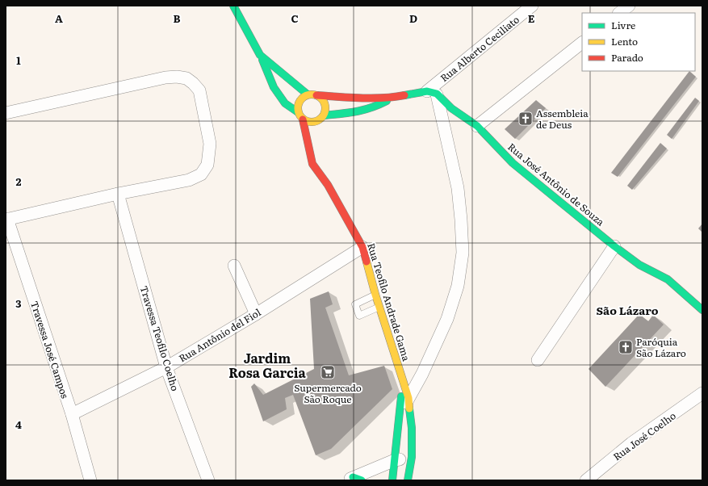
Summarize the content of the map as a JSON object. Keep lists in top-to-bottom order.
{
  "streets": {
    "street": [
      "Rua Alberto Ceciliato",
      "Rua José Antônio de Souza",
      "Rua Teofilo Andrade Gama",
      "Rua Antônio del Fiol",
      "Travessa Teofilo Coelho",
      "Travessa José Campos",
      "Rua José Coelho"
    ]
  },
  "crossings": [
    ["Rua Alberto Ceciliato", "Rua José Antônio de Souza"],
    ["Rua Teofilo Andrade Gama", "Rua Antônio del Fiol"],
    ["Rua Antônio del Fiol", "Travessa Teofilo Coelho"],
    ["Rua Antônio del Fiol", "Travessa José Campos"]
  ],
  "districts": ["São Lázaro", "Jardim Rosa Garcia"],
  "places": {
    "church": ["Assembleia de Deus", "Paróquia São Lázaro"],
    "supermarket": ["Supermercado São Roque"]
  },
  "legend": ["Livre", "Lento", "Parado"],
  "grid": {
    "columns": [
      "A",
      "B",
      "C",
      "D",
      "E"
    ],
    "rows": [
      "1",
      "2",
      "3",
      "4"
    ]
  }
}
